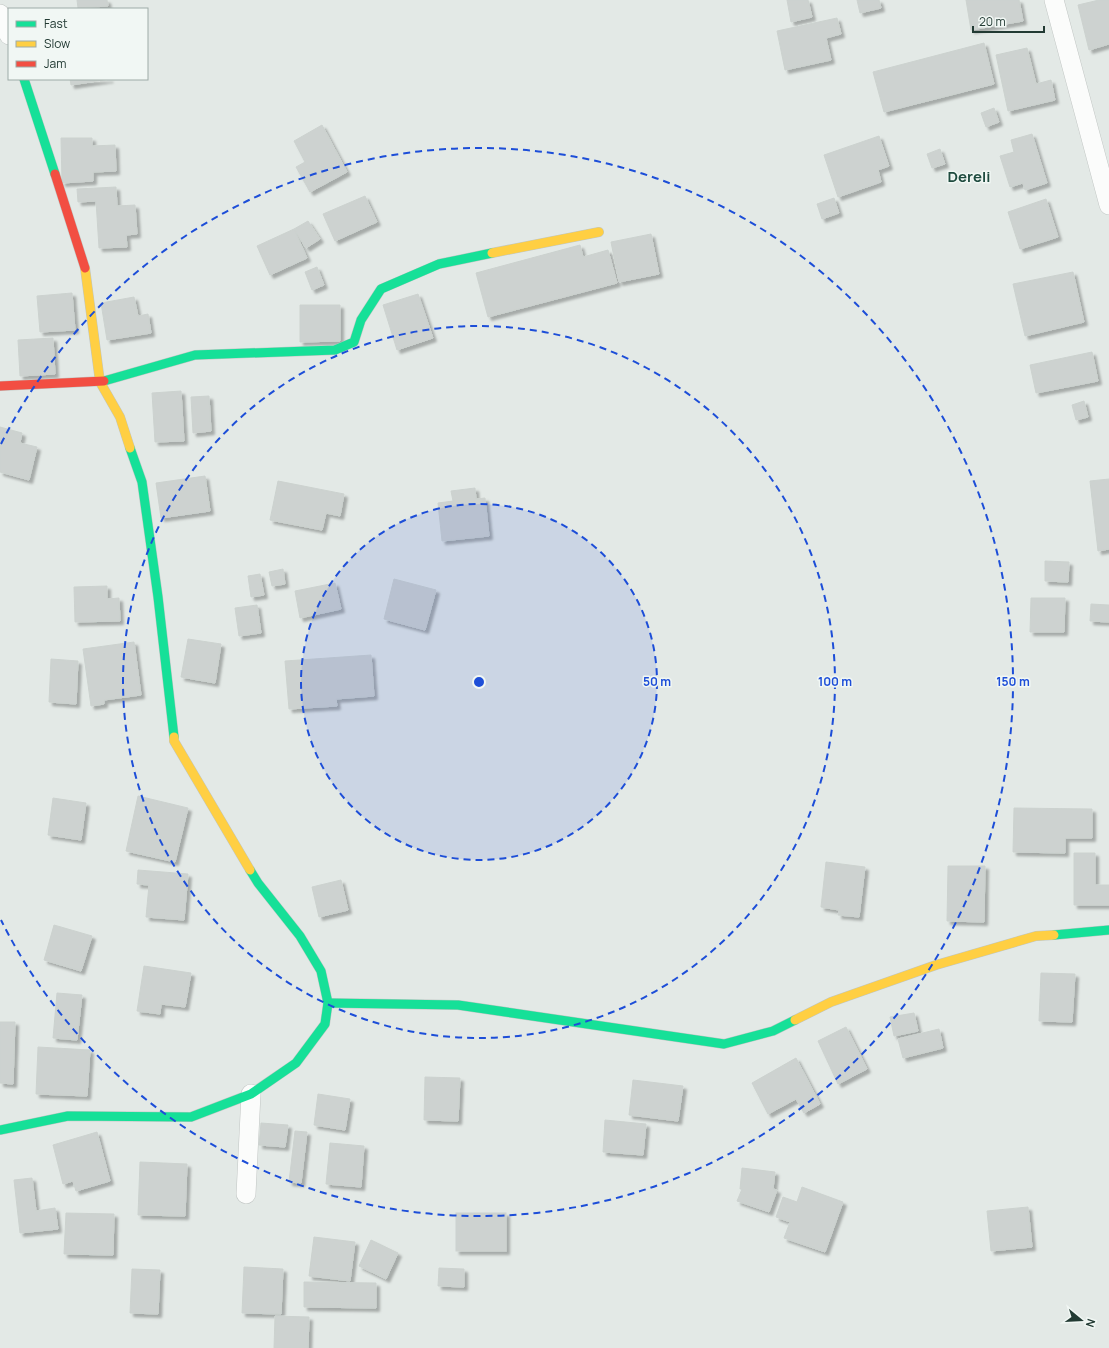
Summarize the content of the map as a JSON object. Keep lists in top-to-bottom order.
{
  "districts": ["Dereli"],
  "legend": ["Fast", "Slow", "Jam"],
  "scale_bar": "20 m",
  "north": "right",
  "rings": ["50 m", "100 m", "150 m"]
}
